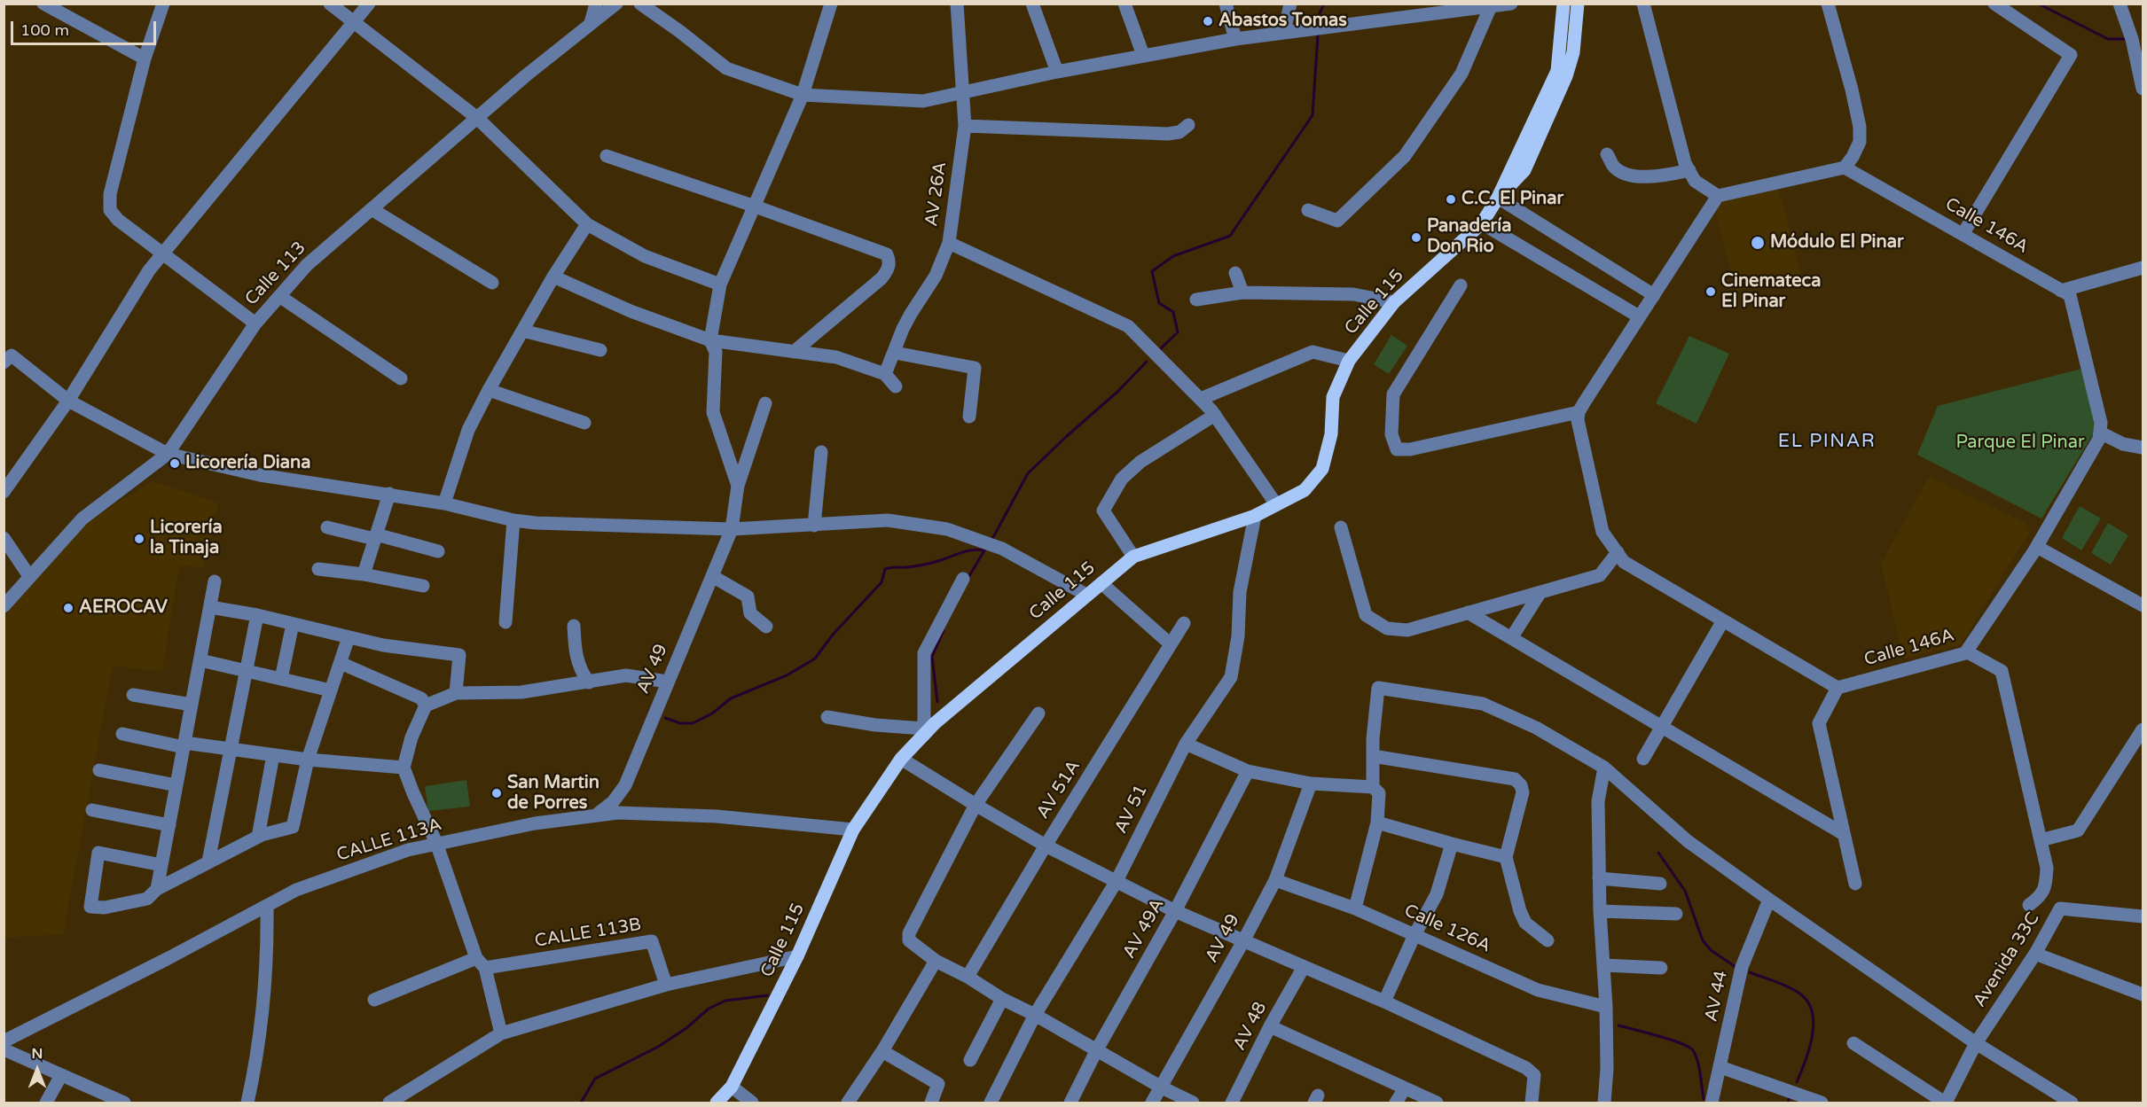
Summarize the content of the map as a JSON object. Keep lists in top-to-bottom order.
{
  "streets": {
    "main road": ["Calle 115"],
    "street": [
      "AV 26A",
      "Calle 146A",
      "Calle 113",
      "AV 49",
      "AV 51A",
      "AV 51",
      "CALLE 113A",
      "AV 49A",
      "Calle 126A",
      "CALLE 113B",
      "Avenida 33C",
      "AV 44",
      "AV 48"
    ]
  },
  "crossings": [
    ["Calle 115", "AV 51"],
    ["Calle 115", "CALLE 113A"],
    ["AV 49", "CALLE 113A"],
    ["AV 49", "Calle 126A"]
  ],
  "districts": ["EL PINAR"],
  "parks": ["Parque El Pinar"],
  "places": [
    "Abastos Tomas",
    "C.C. El Pinar",
    "Panadería Don Rio",
    "Módulo El Pinar",
    "Cinemateca El Pinar",
    "Licorería Diana",
    "Licorería la Tinaja",
    "AEROCAV",
    "San Martin de Porres"
  ],
  "scale_bar": "100 m",
  "north": "top"
}
